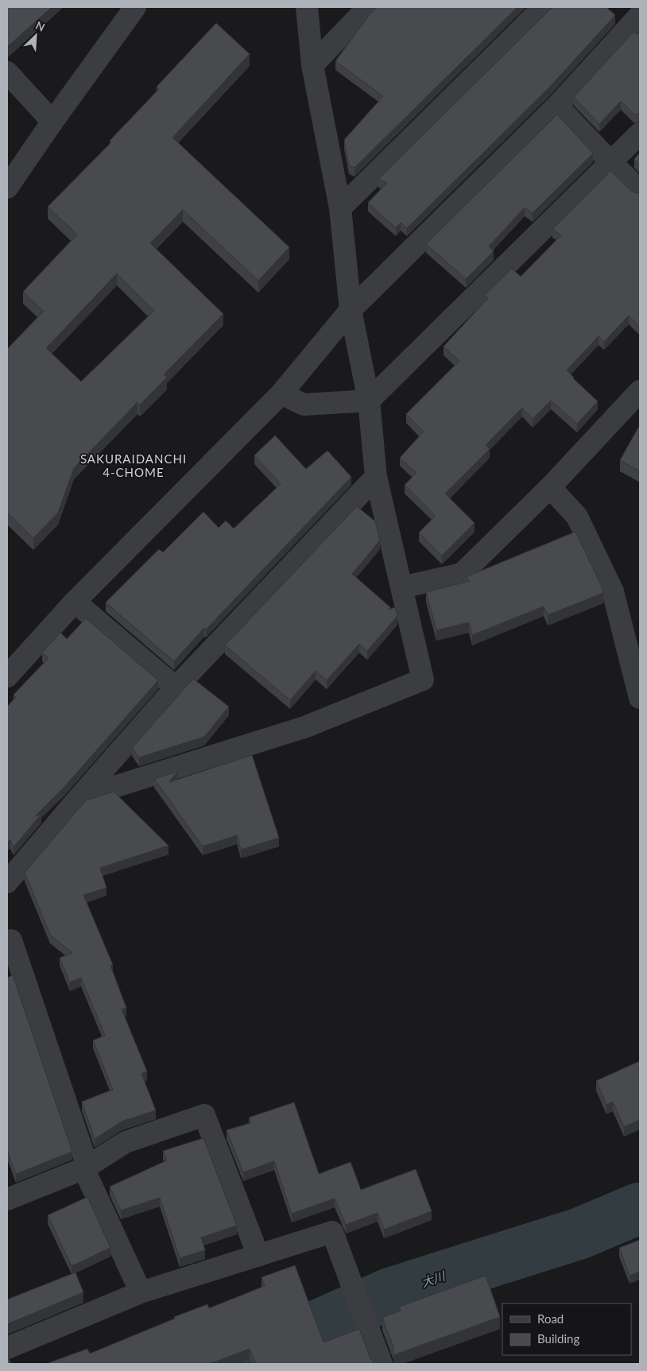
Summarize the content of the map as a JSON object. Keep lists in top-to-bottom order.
{
  "districts": ["SAKURAIDANCHI 4-CHOME"],
  "water": ["大川"],
  "legend": ["Road", "Building"],
  "north": "top right"
}
